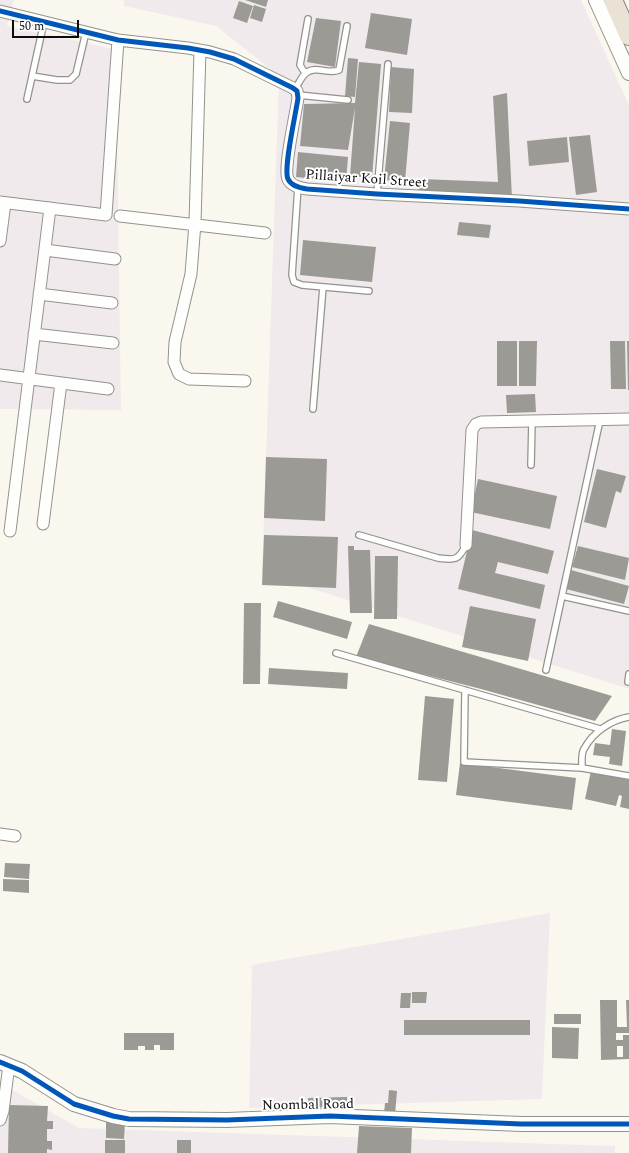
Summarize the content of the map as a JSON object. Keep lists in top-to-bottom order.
{
  "streets": {
    "street": ["Pillaiyar Koil Street", "Noombal Road"]
  },
  "scale_bar": "50 m"
}
